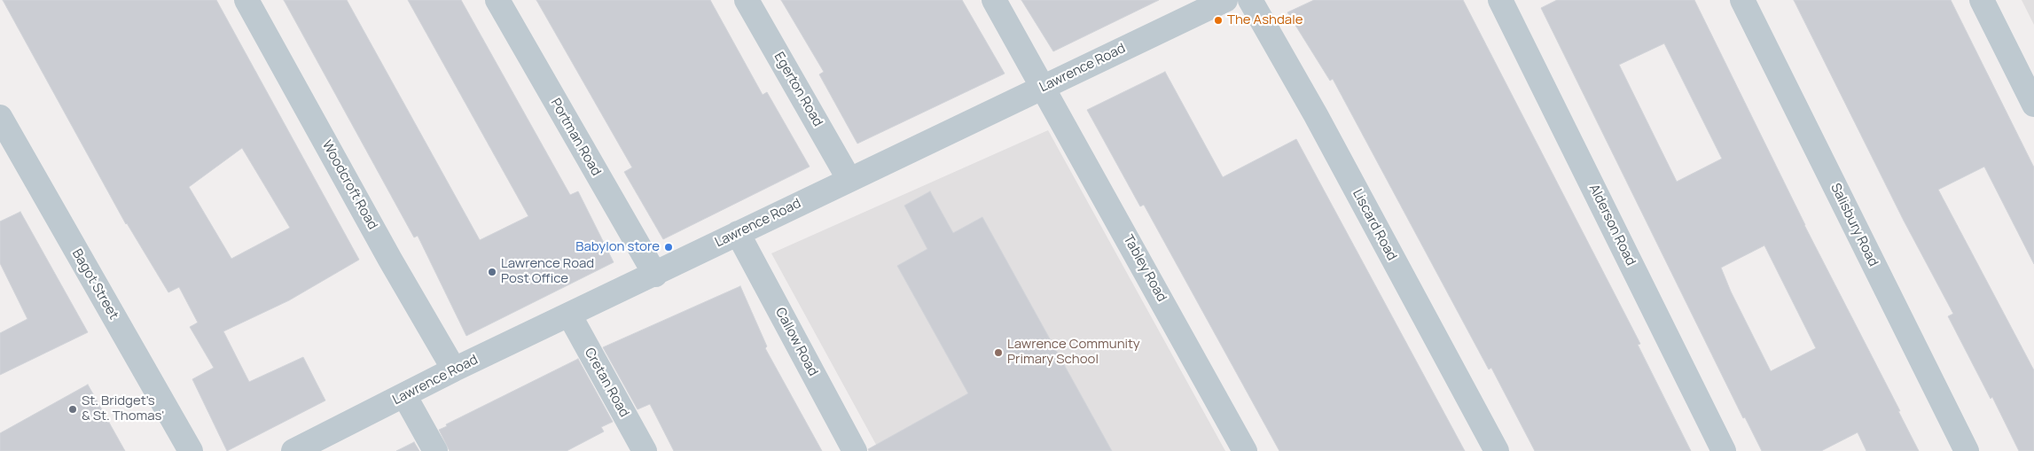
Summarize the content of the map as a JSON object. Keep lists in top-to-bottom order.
{
  "streets": {
    "street": [
      "Lawrence Road",
      "Egerton Road",
      "Portman Road",
      "Woodcroft Road",
      "Liscard Road",
      "Alderson Road",
      "Salisbury Road",
      "Tabley Road",
      "Bagot Street",
      "Callow Road",
      "Cretan Road"
    ]
  },
  "crossings": [
    ["Lawrence Road", "Egerton Road"],
    ["Lawrence Road", "Portman Road"],
    ["Lawrence Road", "Woodcroft Road"],
    ["Lawrence Road", "Tabley Road"],
    ["Lawrence Road", "Callow Road"],
    ["Lawrence Road", "Cretan Road"]
  ],
  "places": [
    "The Ashdale",
    "Babylon store",
    "Lawrence Road Post Office",
    "Lawrence Community Primary School",
    "St. Bridget's & St. Thomas'"
  ]
}
